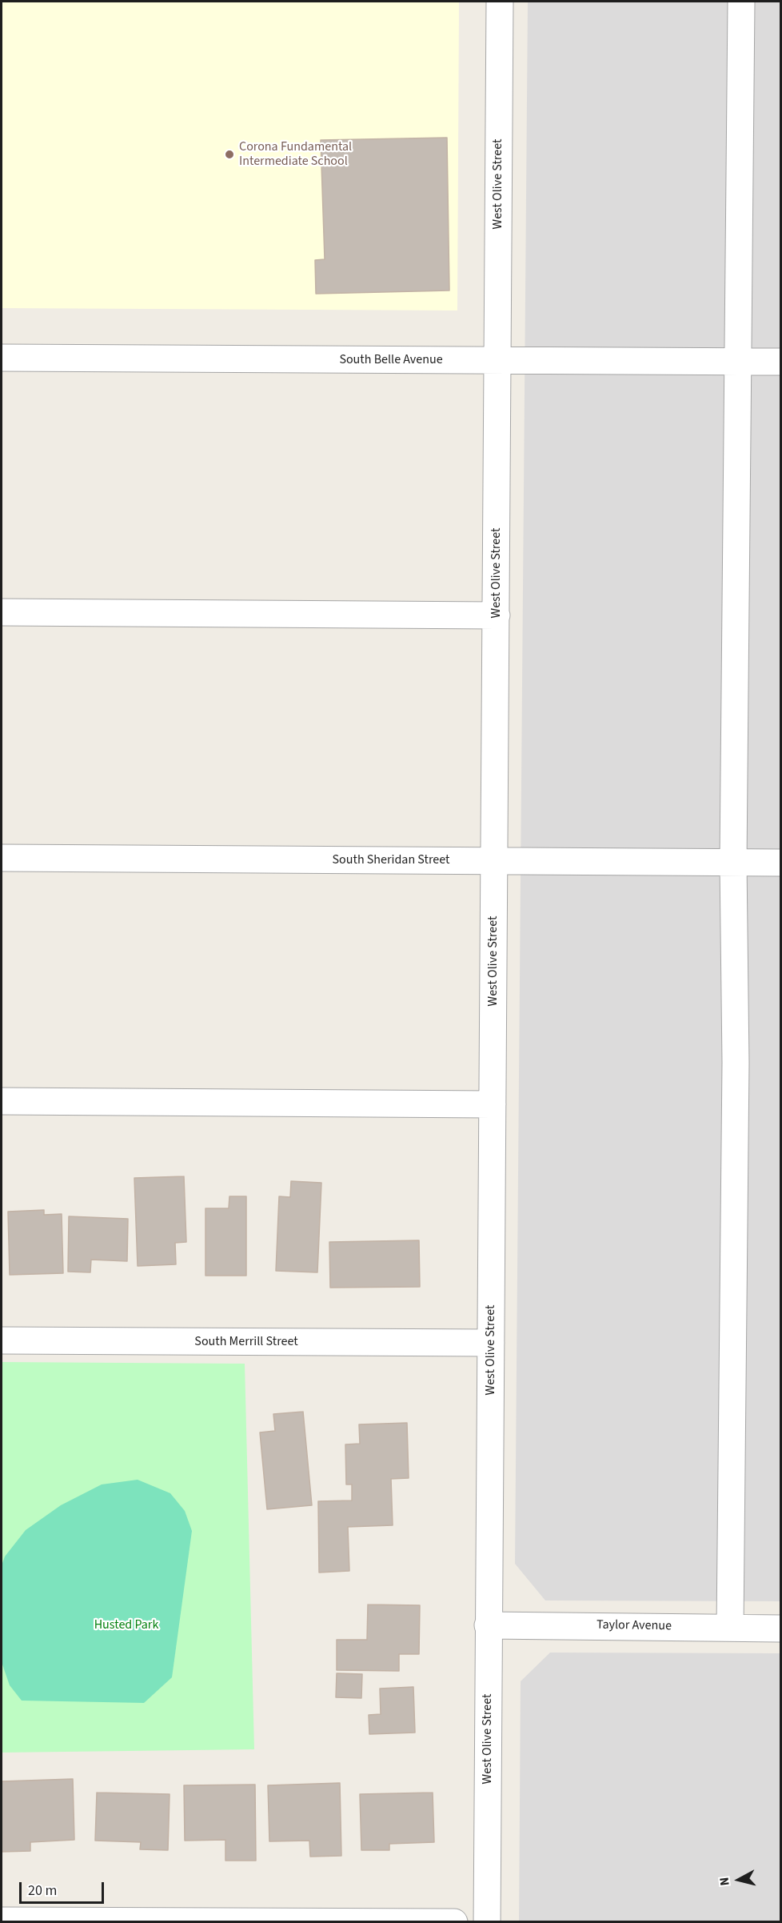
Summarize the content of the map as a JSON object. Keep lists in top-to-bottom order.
{
  "streets": {
    "street": [
      "West Olive Street",
      "South Belle Avenue",
      "South Sheridan Street",
      "South Merrill Street",
      "Taylor Avenue"
    ]
  },
  "crossings": [
    ["West Olive Street", "South Belle Avenue"],
    ["West Olive Street", "South Sheridan Street"],
    ["West Olive Street", "South Merrill Street"],
    ["West Olive Street", "Taylor Avenue"]
  ],
  "parks": ["Husted Park"],
  "places": ["Corona Fundamental Intermediate School"],
  "scale_bar": "20 m",
  "north": "left"
}
